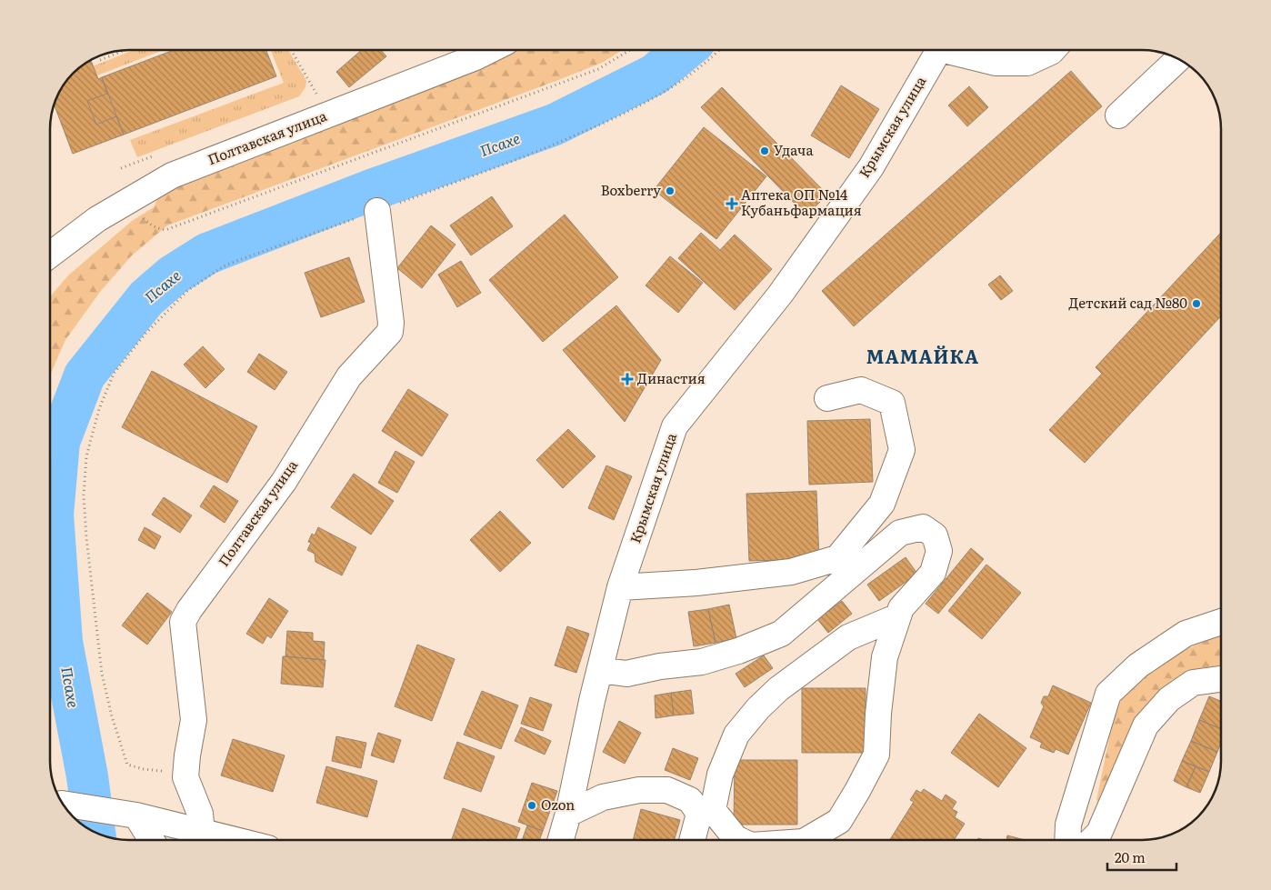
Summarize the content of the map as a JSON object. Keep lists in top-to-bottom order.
{
  "streets": {
    "main road": ["Крымская улица", "Полтавская улица"]
  },
  "districts": ["МАМАЙКА"],
  "water": ["Псахе"],
  "places": {
    "other": [
      "Удача",
      "Boxberry",
      "Детский сад №80",
      "Ozon"
    ],
    "health": ["Аптека ОП №14 Кубаньфармация", "Династия"]
  },
  "scale_bar": "20 m"
}
